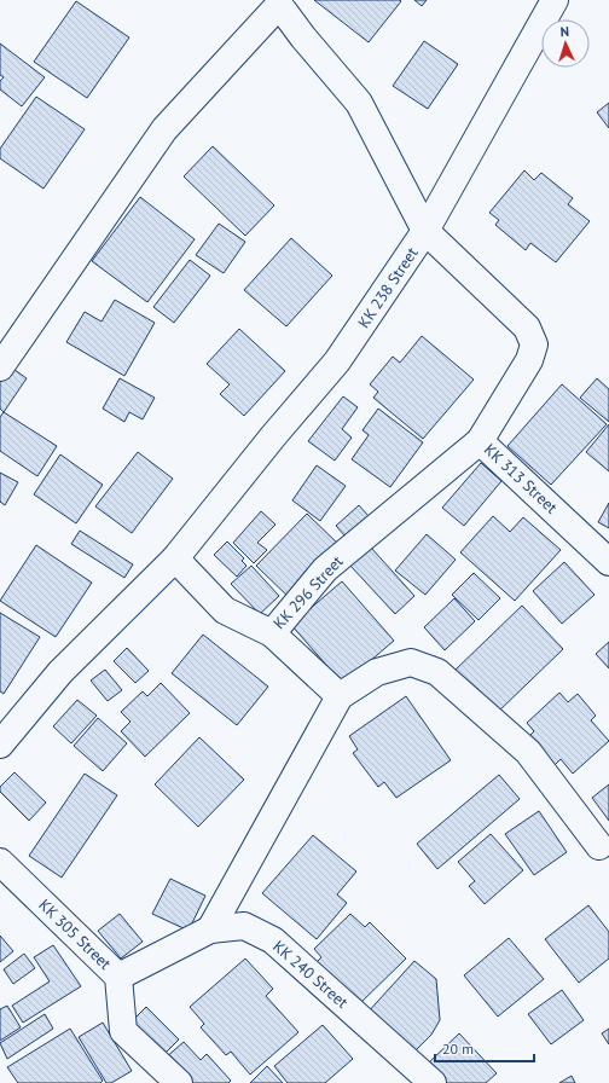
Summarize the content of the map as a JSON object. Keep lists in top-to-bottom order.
{
  "streets": {
    "street": [
      "KK 238 Street",
      "KK 313 Street",
      "KK 296 Street",
      "KK 305 Street",
      "KK 240 Street"
    ]
  },
  "crossings": [
    ["KK 238 Street", "KK 313 Street"],
    ["KK 238 Street", "KK 296 Street"],
    ["KK 313 Street", "KK 296 Street"],
    ["KK 305 Street", "KK 240 Street"]
  ],
  "scale_bar": "20 m",
  "north": "top"
}
